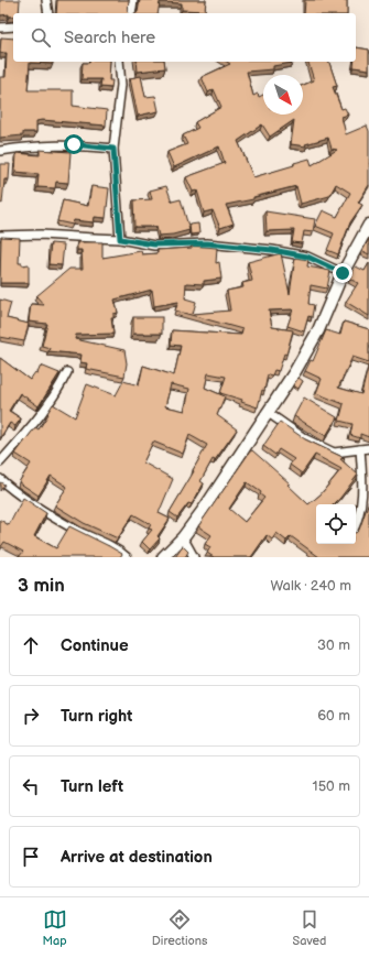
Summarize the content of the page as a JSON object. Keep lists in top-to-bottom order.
{
  "north": "bottom right",
  "page": {
    "search": "Search here",
    "heading": ["3 min", "Walk · 240 m"],
    "list": [
      ["Continue", "30 m"],
      ["Turn right", "60 m"],
      ["Turn left", "150 m"],
      "Arrive at destination"
    ],
    "nav": ["Map", "Directions", "Saved"]
  }
}
